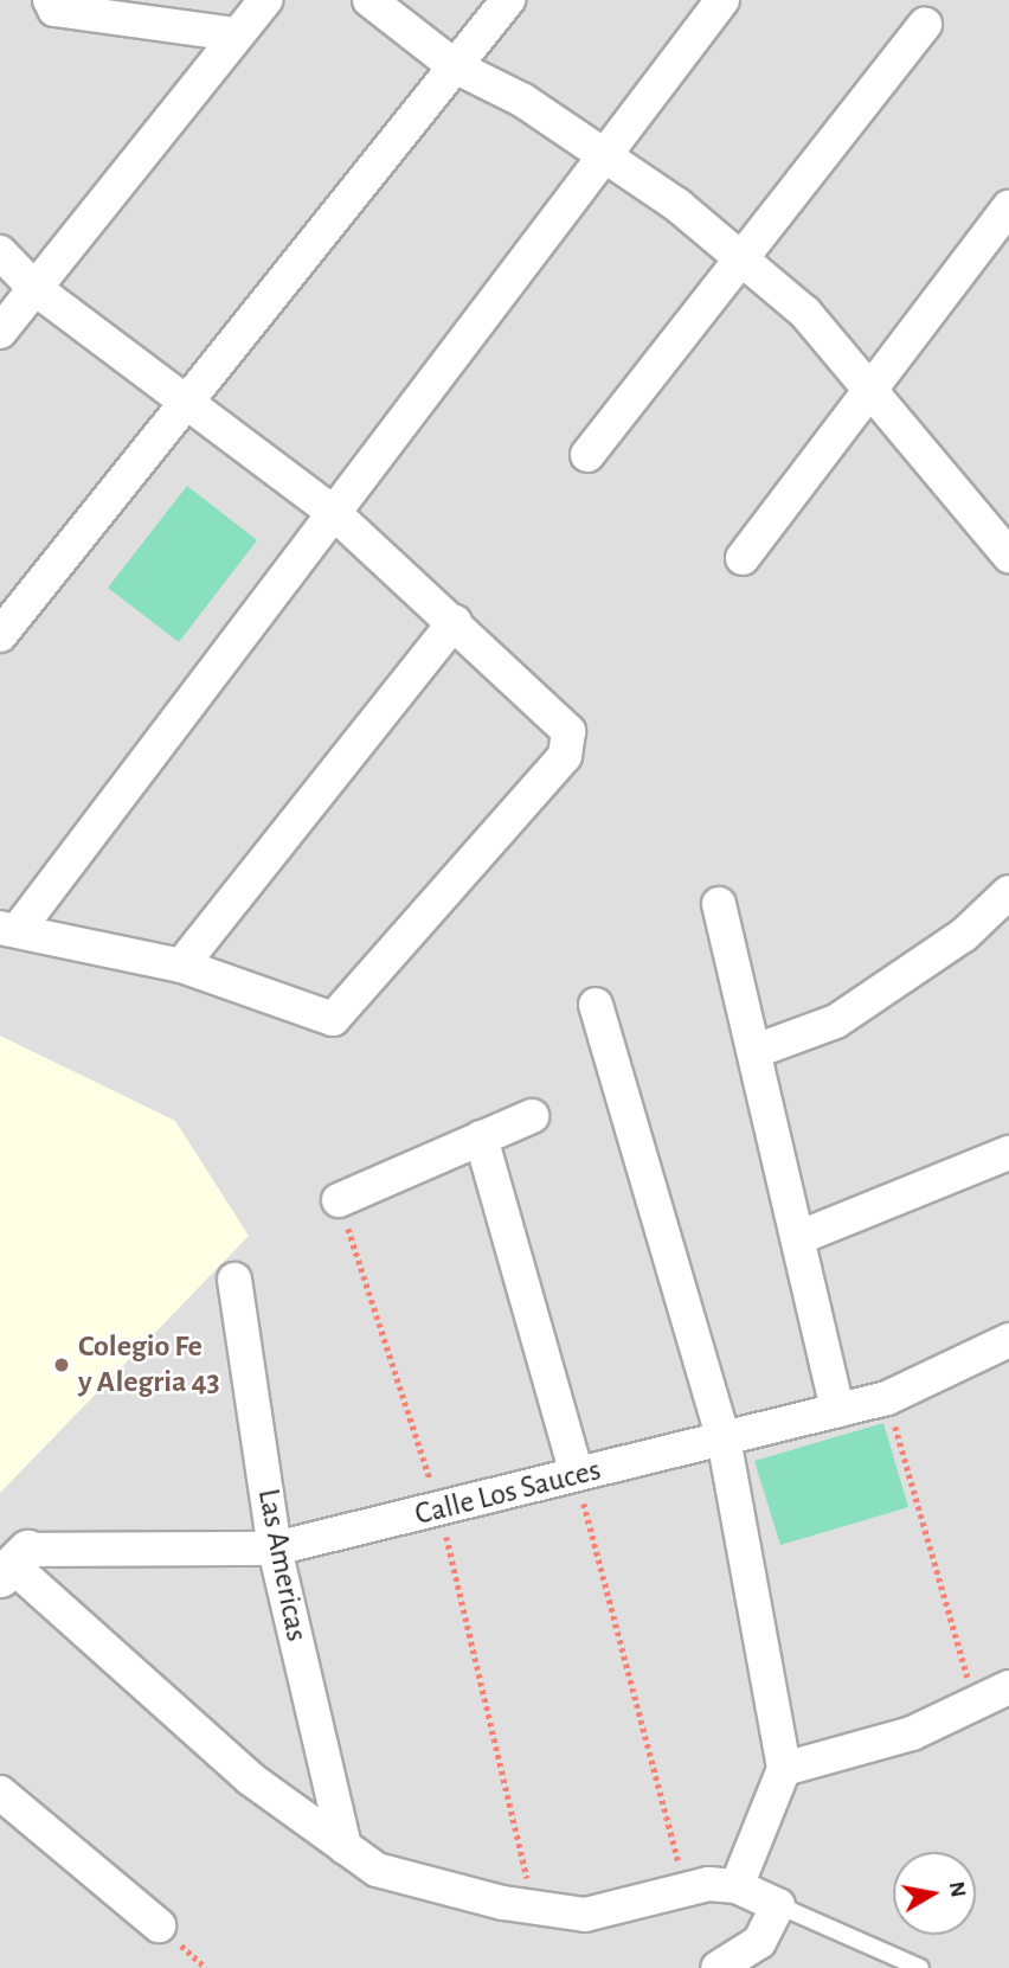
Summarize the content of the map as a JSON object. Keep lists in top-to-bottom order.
{
  "streets": {
    "street": ["Calle Los Sauces", "Las Americas"]
  },
  "crossings": [
    ["Calle Los Sauces", "Las Americas"]
  ],
  "places": ["Colegio Fe y Alegria 43"],
  "north": "right"
}
